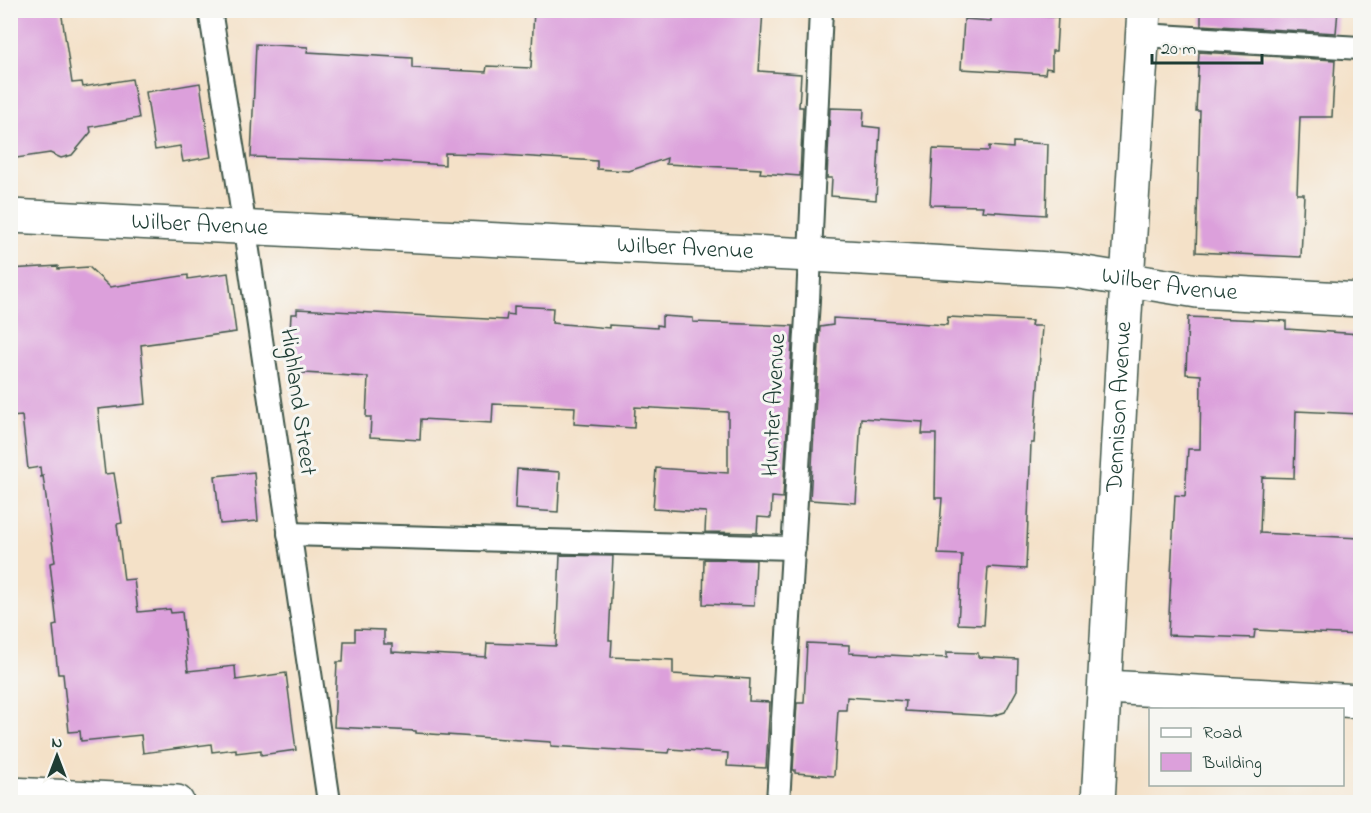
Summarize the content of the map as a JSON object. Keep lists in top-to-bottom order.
{
  "streets": {
    "street": ["Wilber Avenue", "Dennison Avenue"],
    "lane": ["Highland Street", "Hunter Avenue"]
  },
  "crossings": [
    ["Wilber Avenue", "Highland Street"],
    ["Wilber Avenue", "Hunter Avenue"],
    ["Wilber Avenue", "Dennison Avenue"]
  ],
  "legend": ["Road", "Building"],
  "scale_bar": "20 m",
  "north": "top"
}
